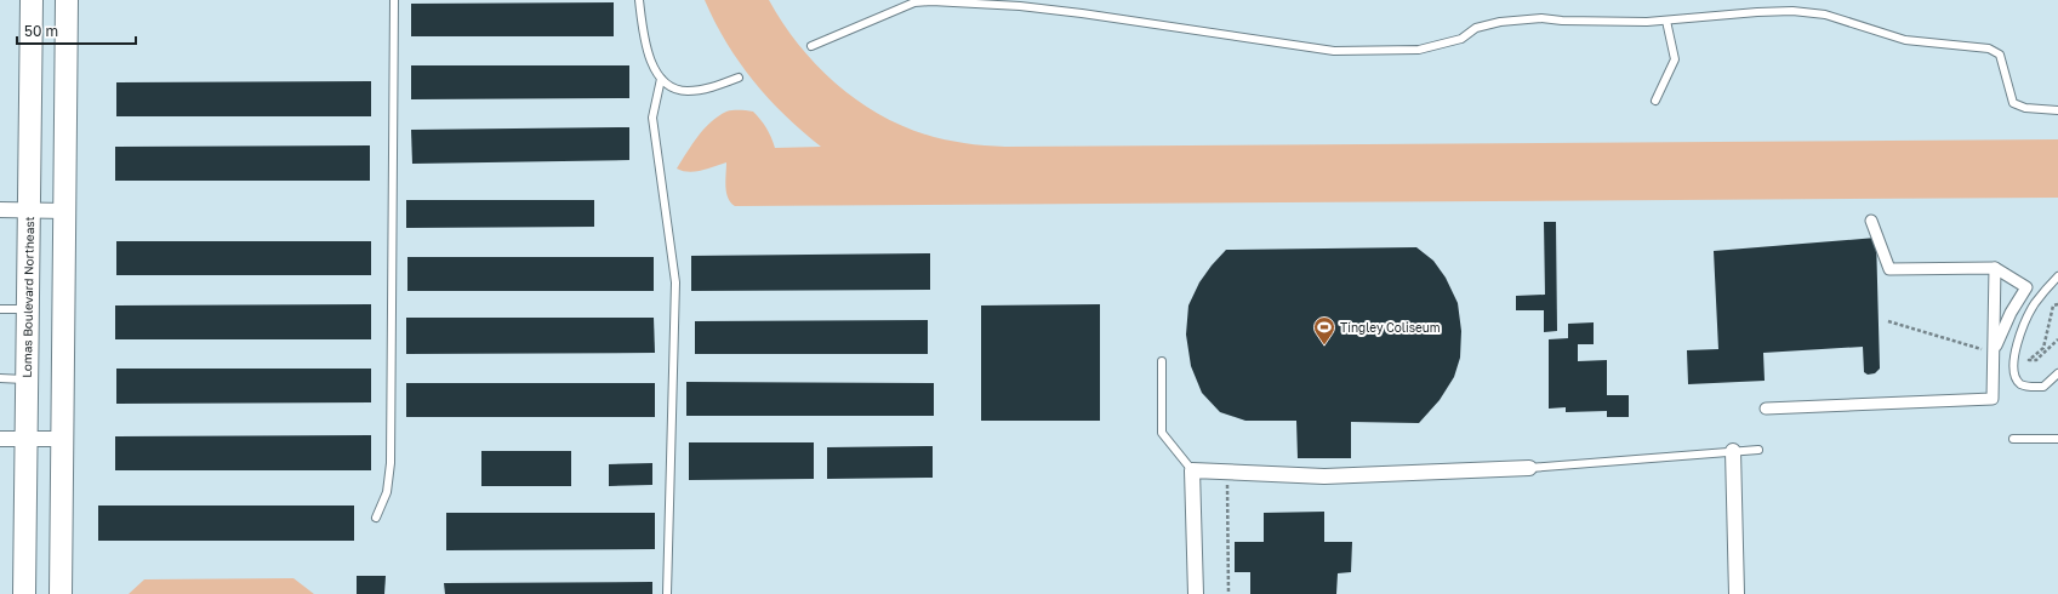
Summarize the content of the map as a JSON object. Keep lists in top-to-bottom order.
{
  "streets": {
    "main road": ["Lomas Boulevard Northeast"]
  },
  "places": {
    "sports": ["Tingley Coliseum"]
  },
  "scale_bar": "50 m"
}
